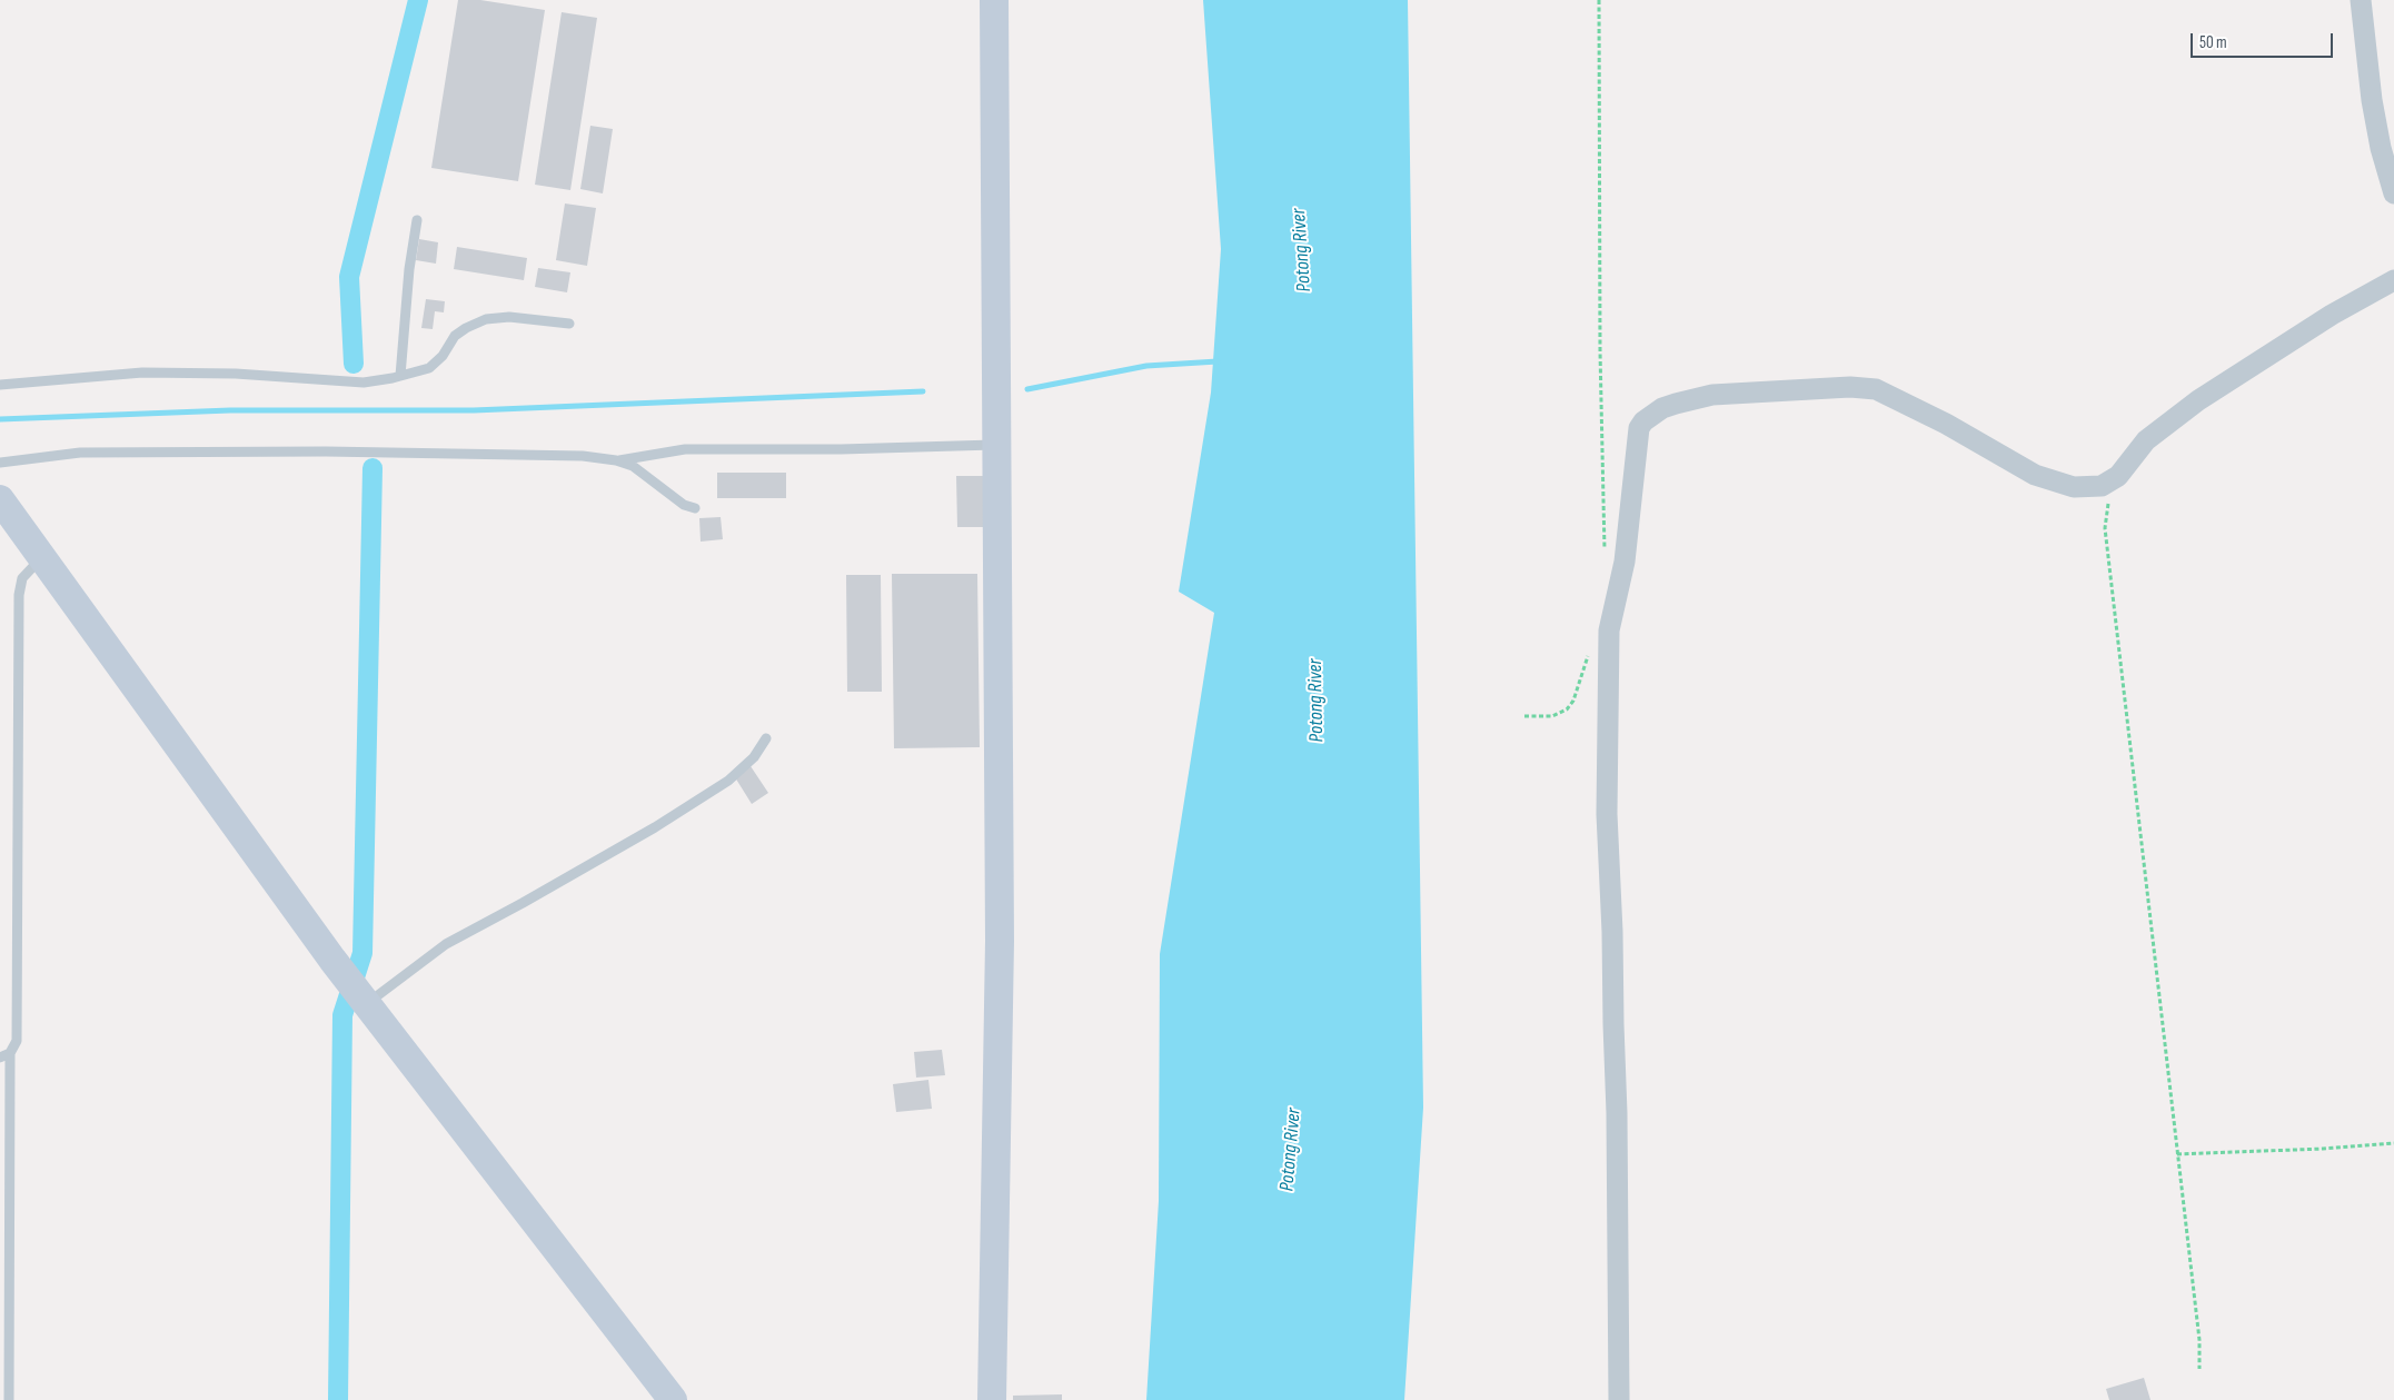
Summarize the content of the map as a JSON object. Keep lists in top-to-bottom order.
{
  "water": ["Potong River"],
  "scale_bar": "50 m"
}
